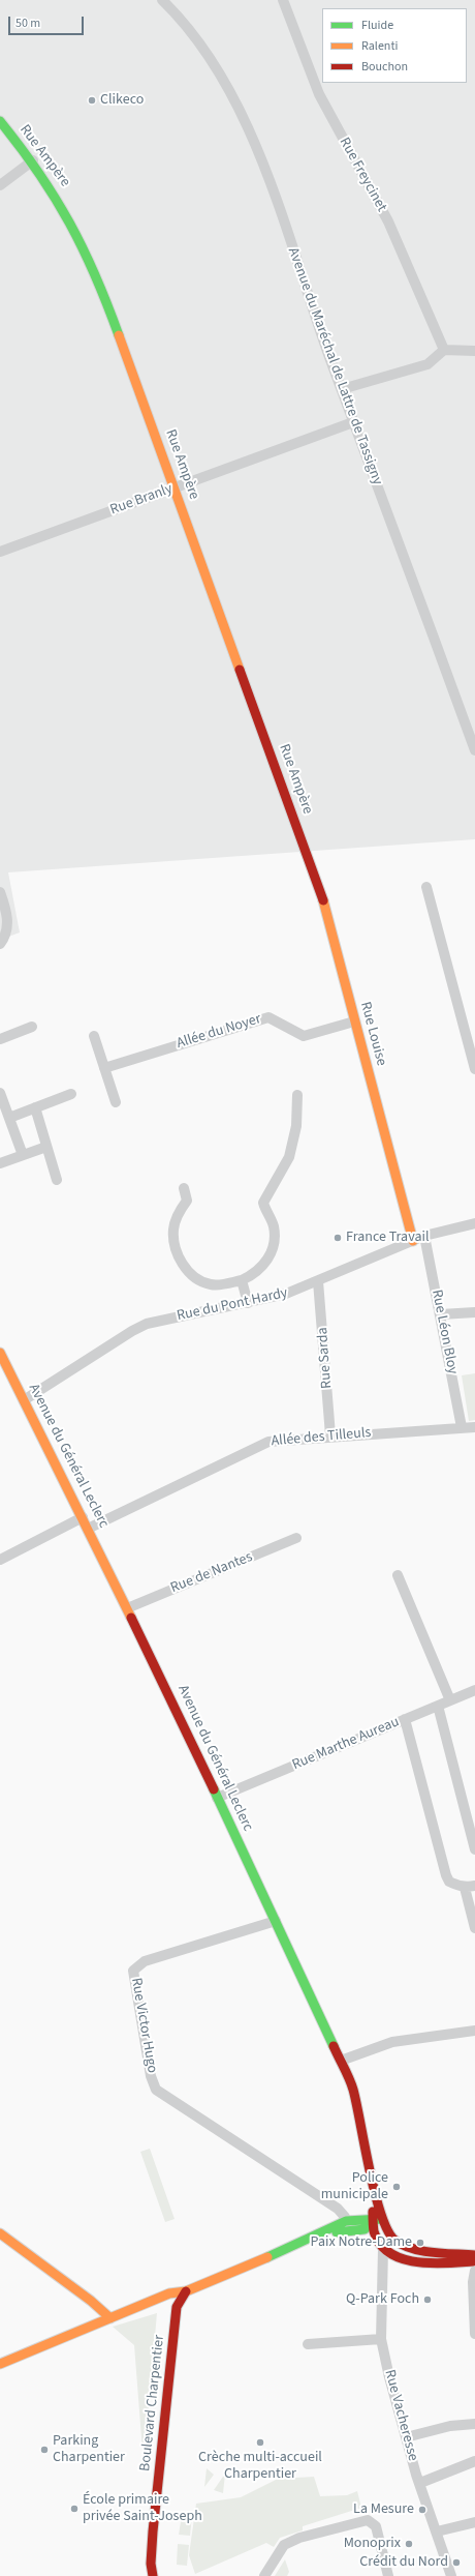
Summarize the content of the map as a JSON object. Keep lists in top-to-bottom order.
{
  "streets": {
    "street": [
      "Rue Ampère",
      "Rue Freycinet",
      "Avenue du Maréchal de Lattre de Tassigny",
      "Rue Branly",
      "Allée du Noyer",
      "Rue Louise",
      "Rue du Pont Hardy",
      "Rue Léon Bloy",
      "Rue Sarda",
      "Allée des Tilleuls",
      "Avenue du Général Leclerc",
      "Rue de Nantes",
      "Rue Marthe Aureau",
      "Rue Victor Hugo",
      "Boulevard Charpentier",
      "Rue Vacheresse"
    ]
  },
  "crossings": [
    ["Rue Ampère", "Rue Branly"],
    ["Rue Ampère", "Rue Louise"],
    ["Avenue du Maréchal de Lattre de Tassigny", "Rue Branly"],
    ["Allée du Noyer", "Rue Louise"],
    ["Rue Louise", "Rue du Pont Hardy"],
    ["Rue du Pont Hardy", "Rue Léon Bloy"],
    ["Rue du Pont Hardy", "Rue Sarda"],
    ["Rue du Pont Hardy", "Avenue du Général Leclerc"],
    ["Rue Léon Bloy", "Allée des Tilleuls"],
    ["Rue Sarda", "Allée des Tilleuls"],
    ["Allée des Tilleuls", "Avenue du Général Leclerc"],
    ["Avenue du Général Leclerc", "Rue de Nantes"],
    ["Avenue du Général Leclerc", "Rue Marthe Aureau"],
    ["Avenue du Général Leclerc", "Rue Victor Hugo"]
  ],
  "places": [
    "Clikeco",
    "France Travail",
    "Police municipale",
    "Paix Notre-Dame",
    "Q-Park Foch",
    "Crèche multi-accueil Charpentier",
    "Parking Charpentier",
    "École primaire privée Saint-Joseph",
    "La Mesure",
    "Monoprix",
    "Crédit du Nord"
  ],
  "legend": ["Fluide", "Ralenti", "Bouchon"],
  "scale_bar": "50 m"
}
